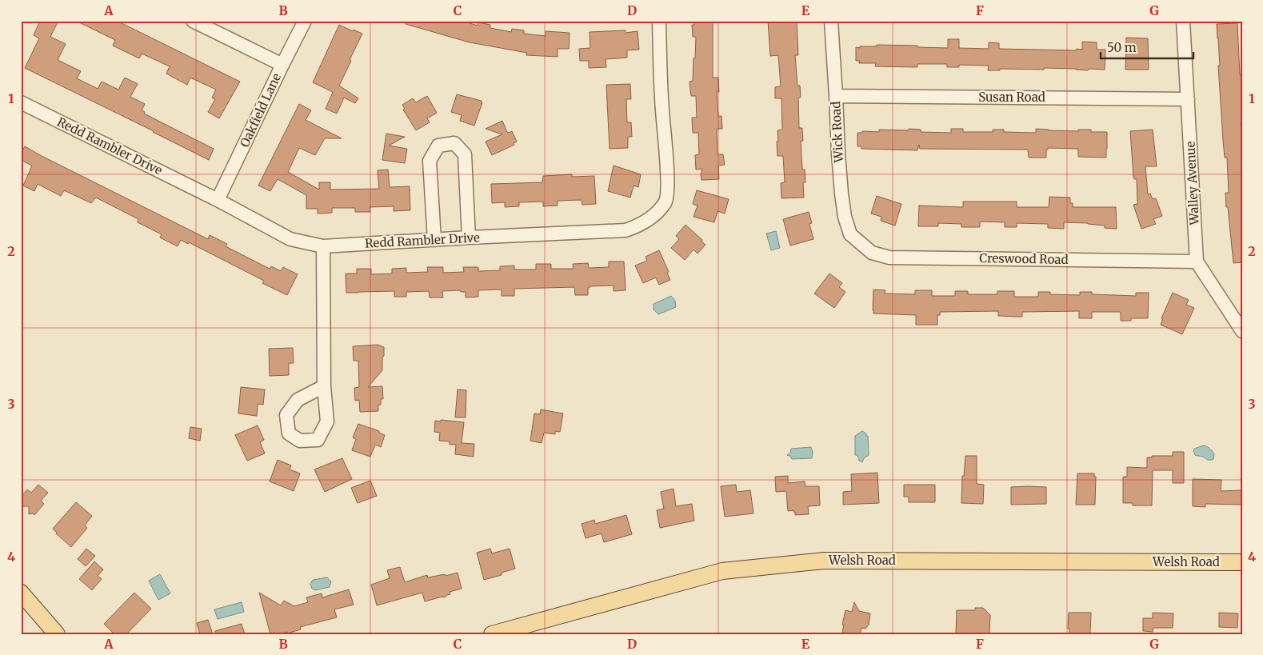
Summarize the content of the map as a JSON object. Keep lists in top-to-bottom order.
{
  "streets": {
    "main road": ["Welsh Road"],
    "street": [
      "Susan Road",
      "Oakfield Lane",
      "Wick Road",
      "Redd Rambler Drive",
      "Walley Avenue",
      "Creswood Road"
    ]
  },
  "crossings": [
    ["Susan Road", "Wick Road"],
    ["Susan Road", "Walley Avenue"],
    ["Oakfield Lane", "Redd Rambler Drive"],
    ["Wick Road", "Creswood Road"],
    ["Walley Avenue", "Creswood Road"]
  ],
  "scale_bar": "50 m",
  "grid": {
    "columns": [
      "A",
      "B",
      "C",
      "D",
      "E",
      "F",
      "G"
    ],
    "rows": [
      "1",
      "2",
      "3",
      "4"
    ]
  }
}
